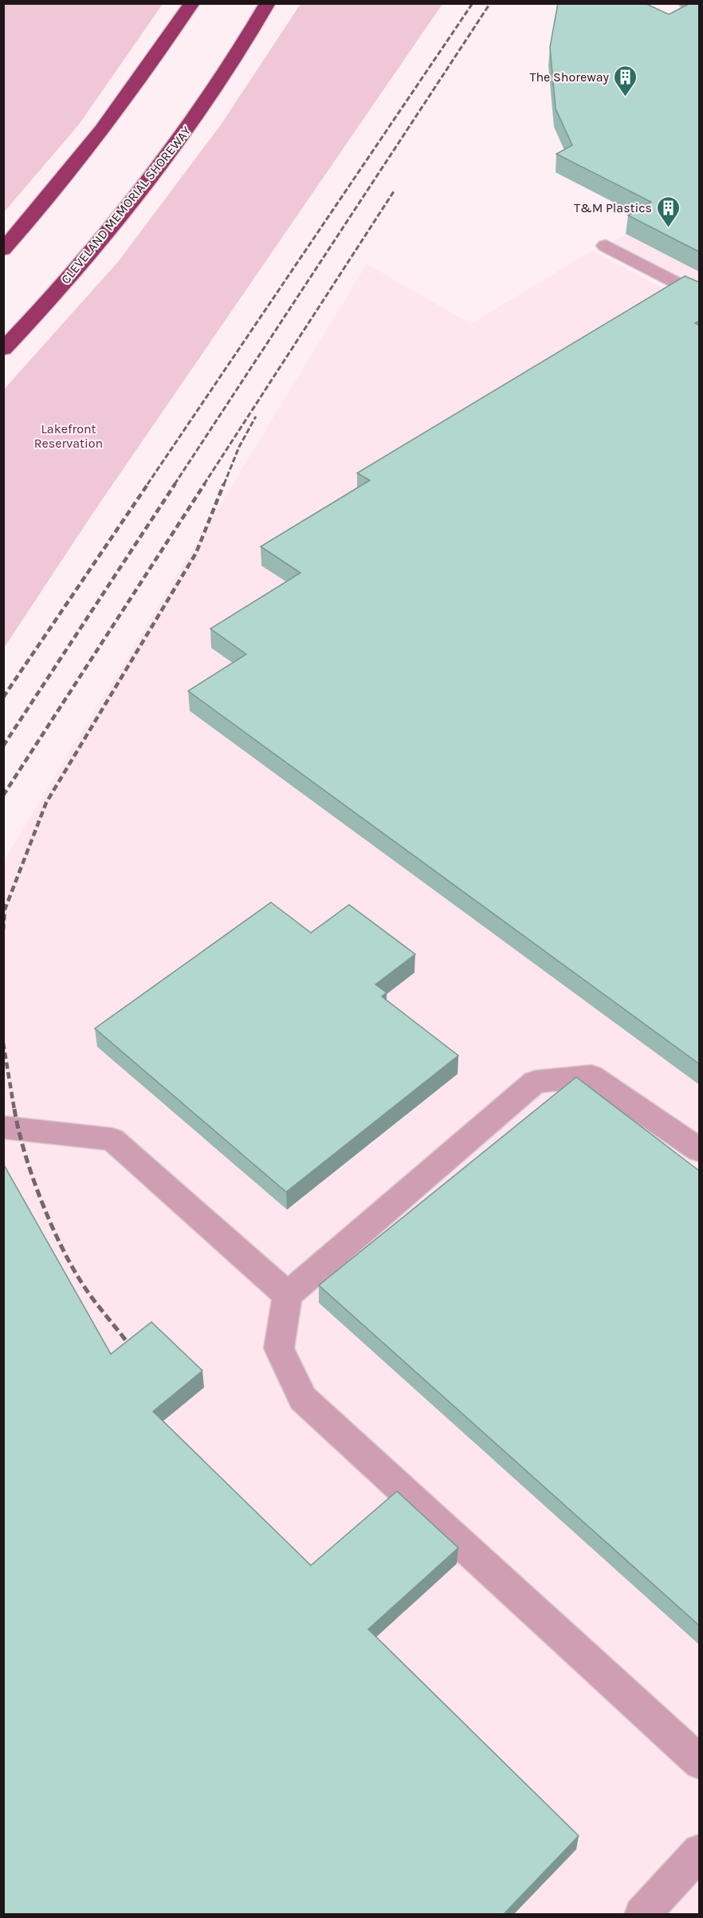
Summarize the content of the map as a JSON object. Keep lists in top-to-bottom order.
{
  "streets": {
    "highway": ["CLEVELAND MEMORIAL SHOREWAY"]
  },
  "parks": ["Lakefront Reservation"],
  "places": {
    "building": ["The Shoreway", "T&M Plastics"]
  }
}
